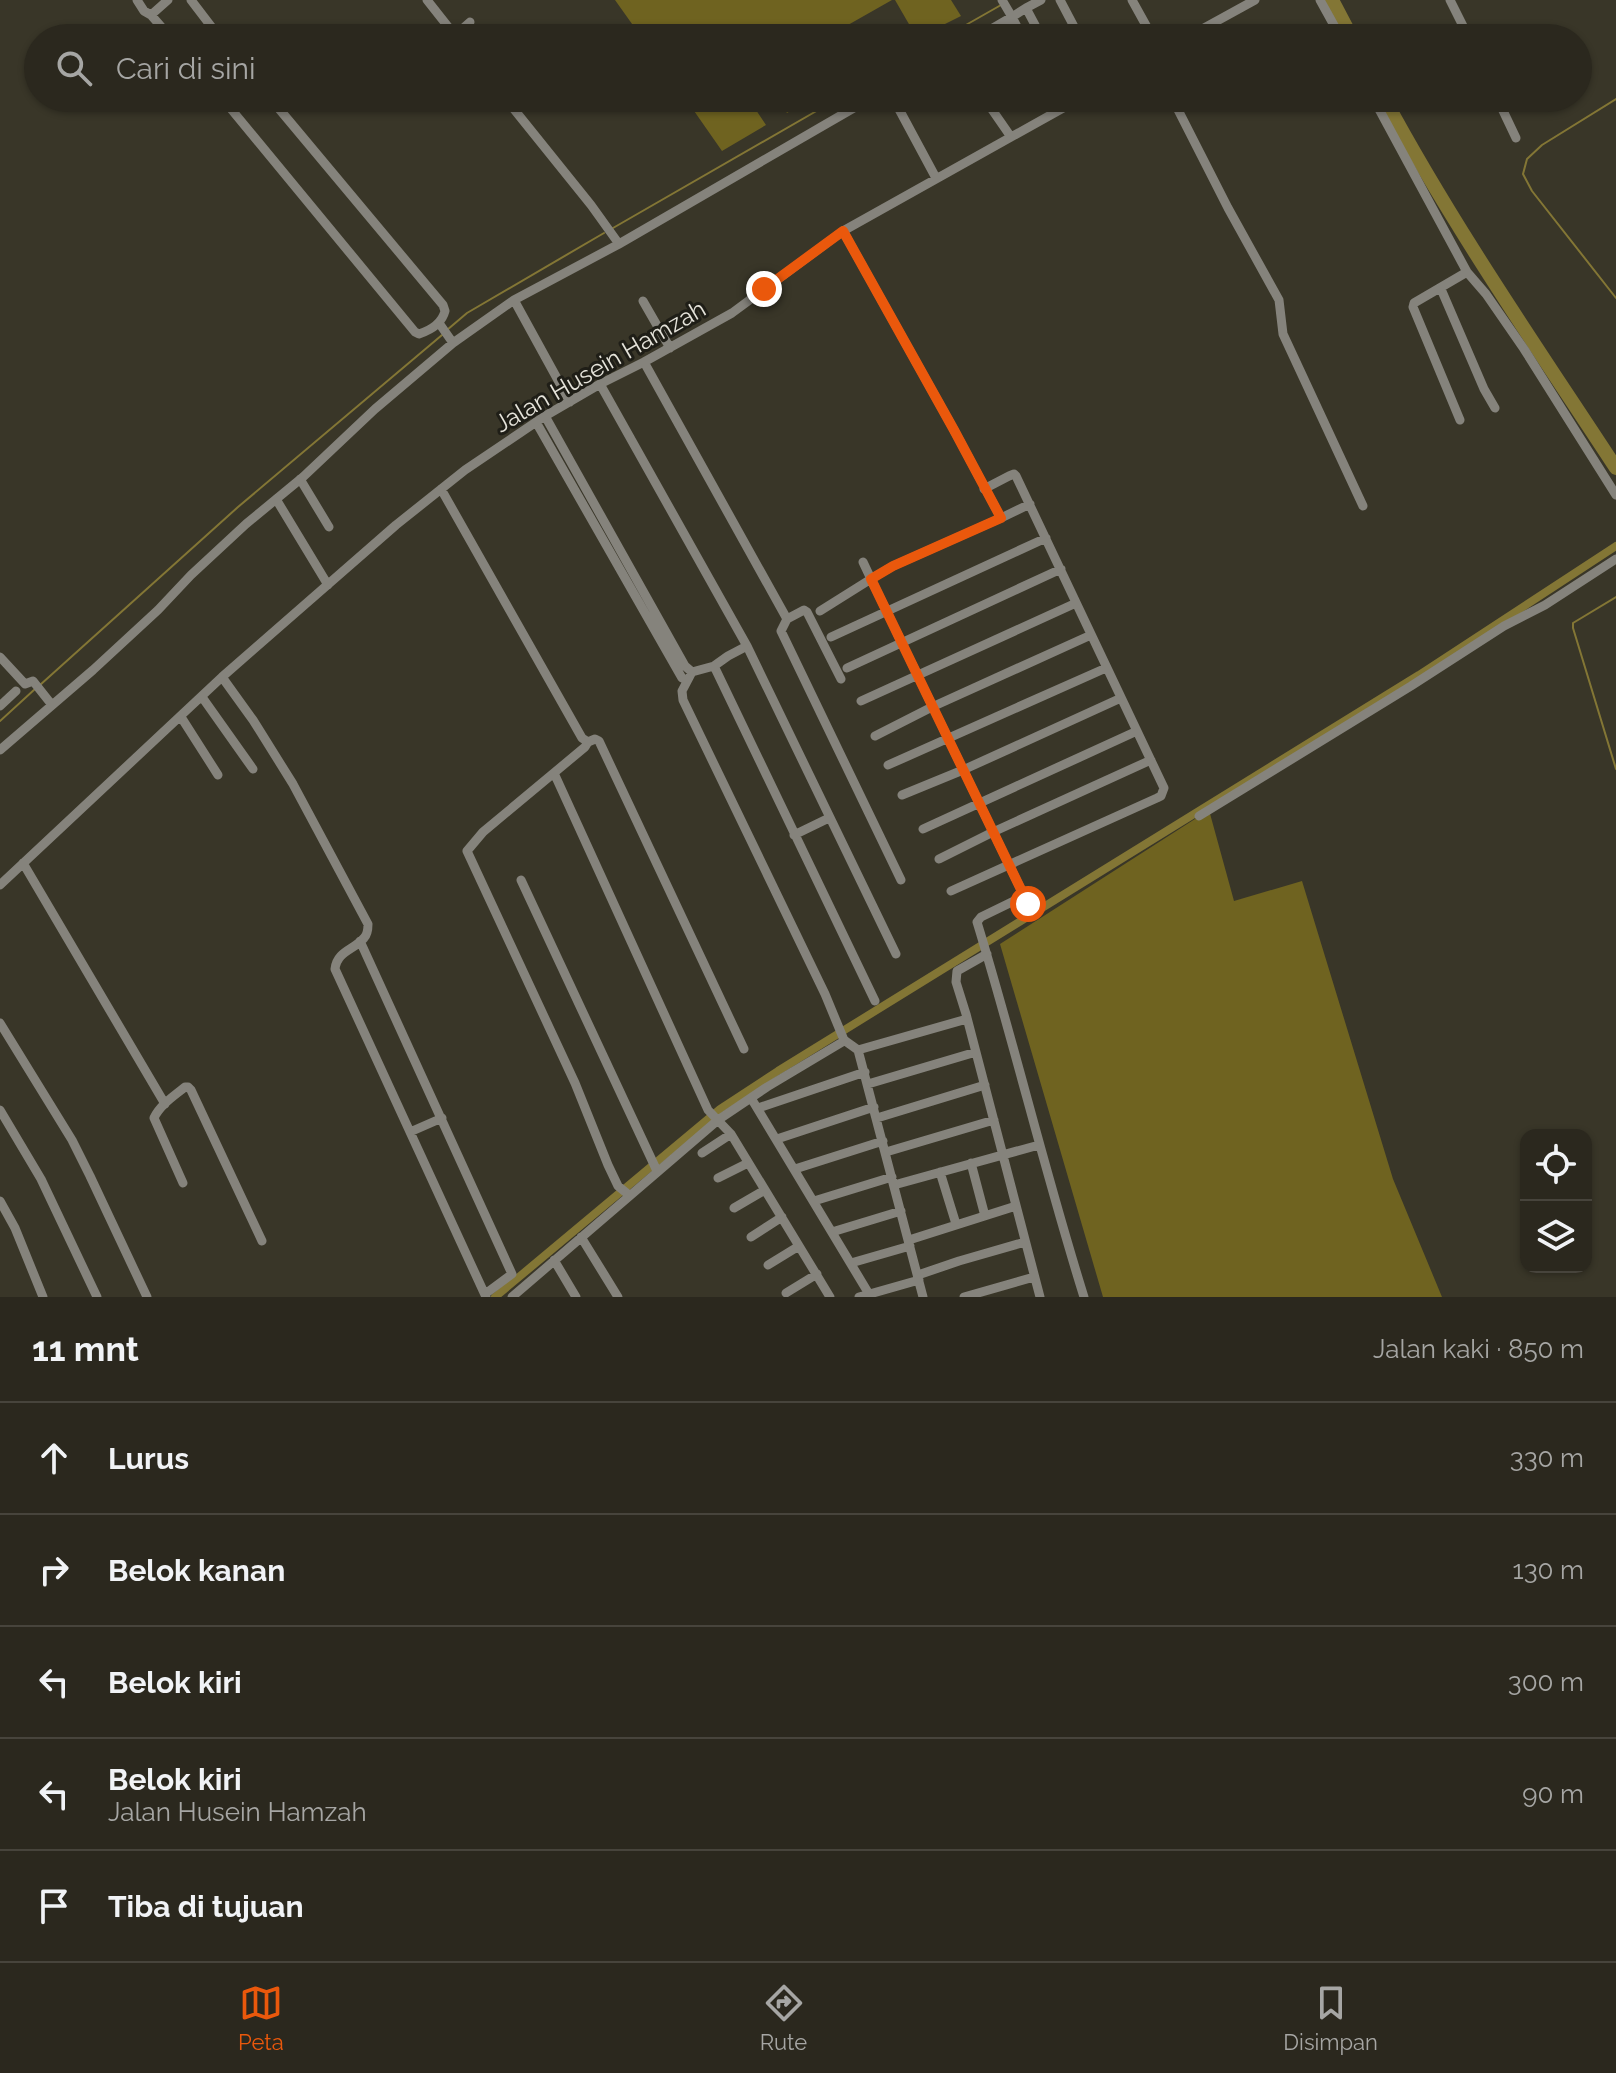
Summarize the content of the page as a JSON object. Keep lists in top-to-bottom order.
{
  "streets": {
    "street": ["Jalan Husein Hamzah"]
  },
  "page": {
    "search": "Cari di sini",
    "heading": ["11 mnt", "Jalan kaki · 850 m"],
    "list": [
      ["Lurus", "330 m"],
      ["Belok kanan", "130 m"],
      ["Belok kiri", "300 m"],
      ["Belok kiri", "Jalan Husein Hamzah", "90 m"],
      "Tiba di tujuan"
    ],
    "nav": ["Peta", "Rute", "Disimpan"]
  }
}
